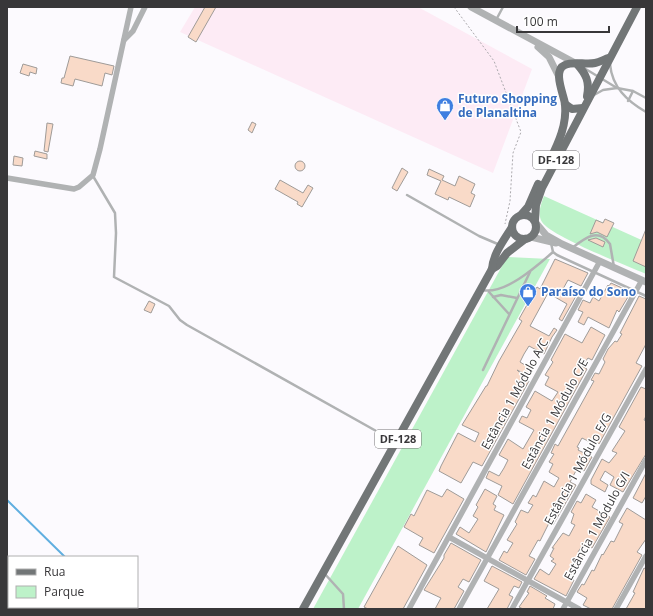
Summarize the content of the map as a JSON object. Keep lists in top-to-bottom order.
{
  "streets": {
    "main road": ["DF-128"],
    "street": [
      "Estância 1 Módulo A/C",
      "Estância 1 Módulo C/E",
      "Estância 1 Módulo E/G",
      "Estância 1 Módulo G/I"
    ]
  },
  "places": {
    "shop": ["Futuro Shopping de Planaltina", "Paraíso do Sono"]
  },
  "legend": ["Rua", "Parque"],
  "scale_bar": "100 m"
}
